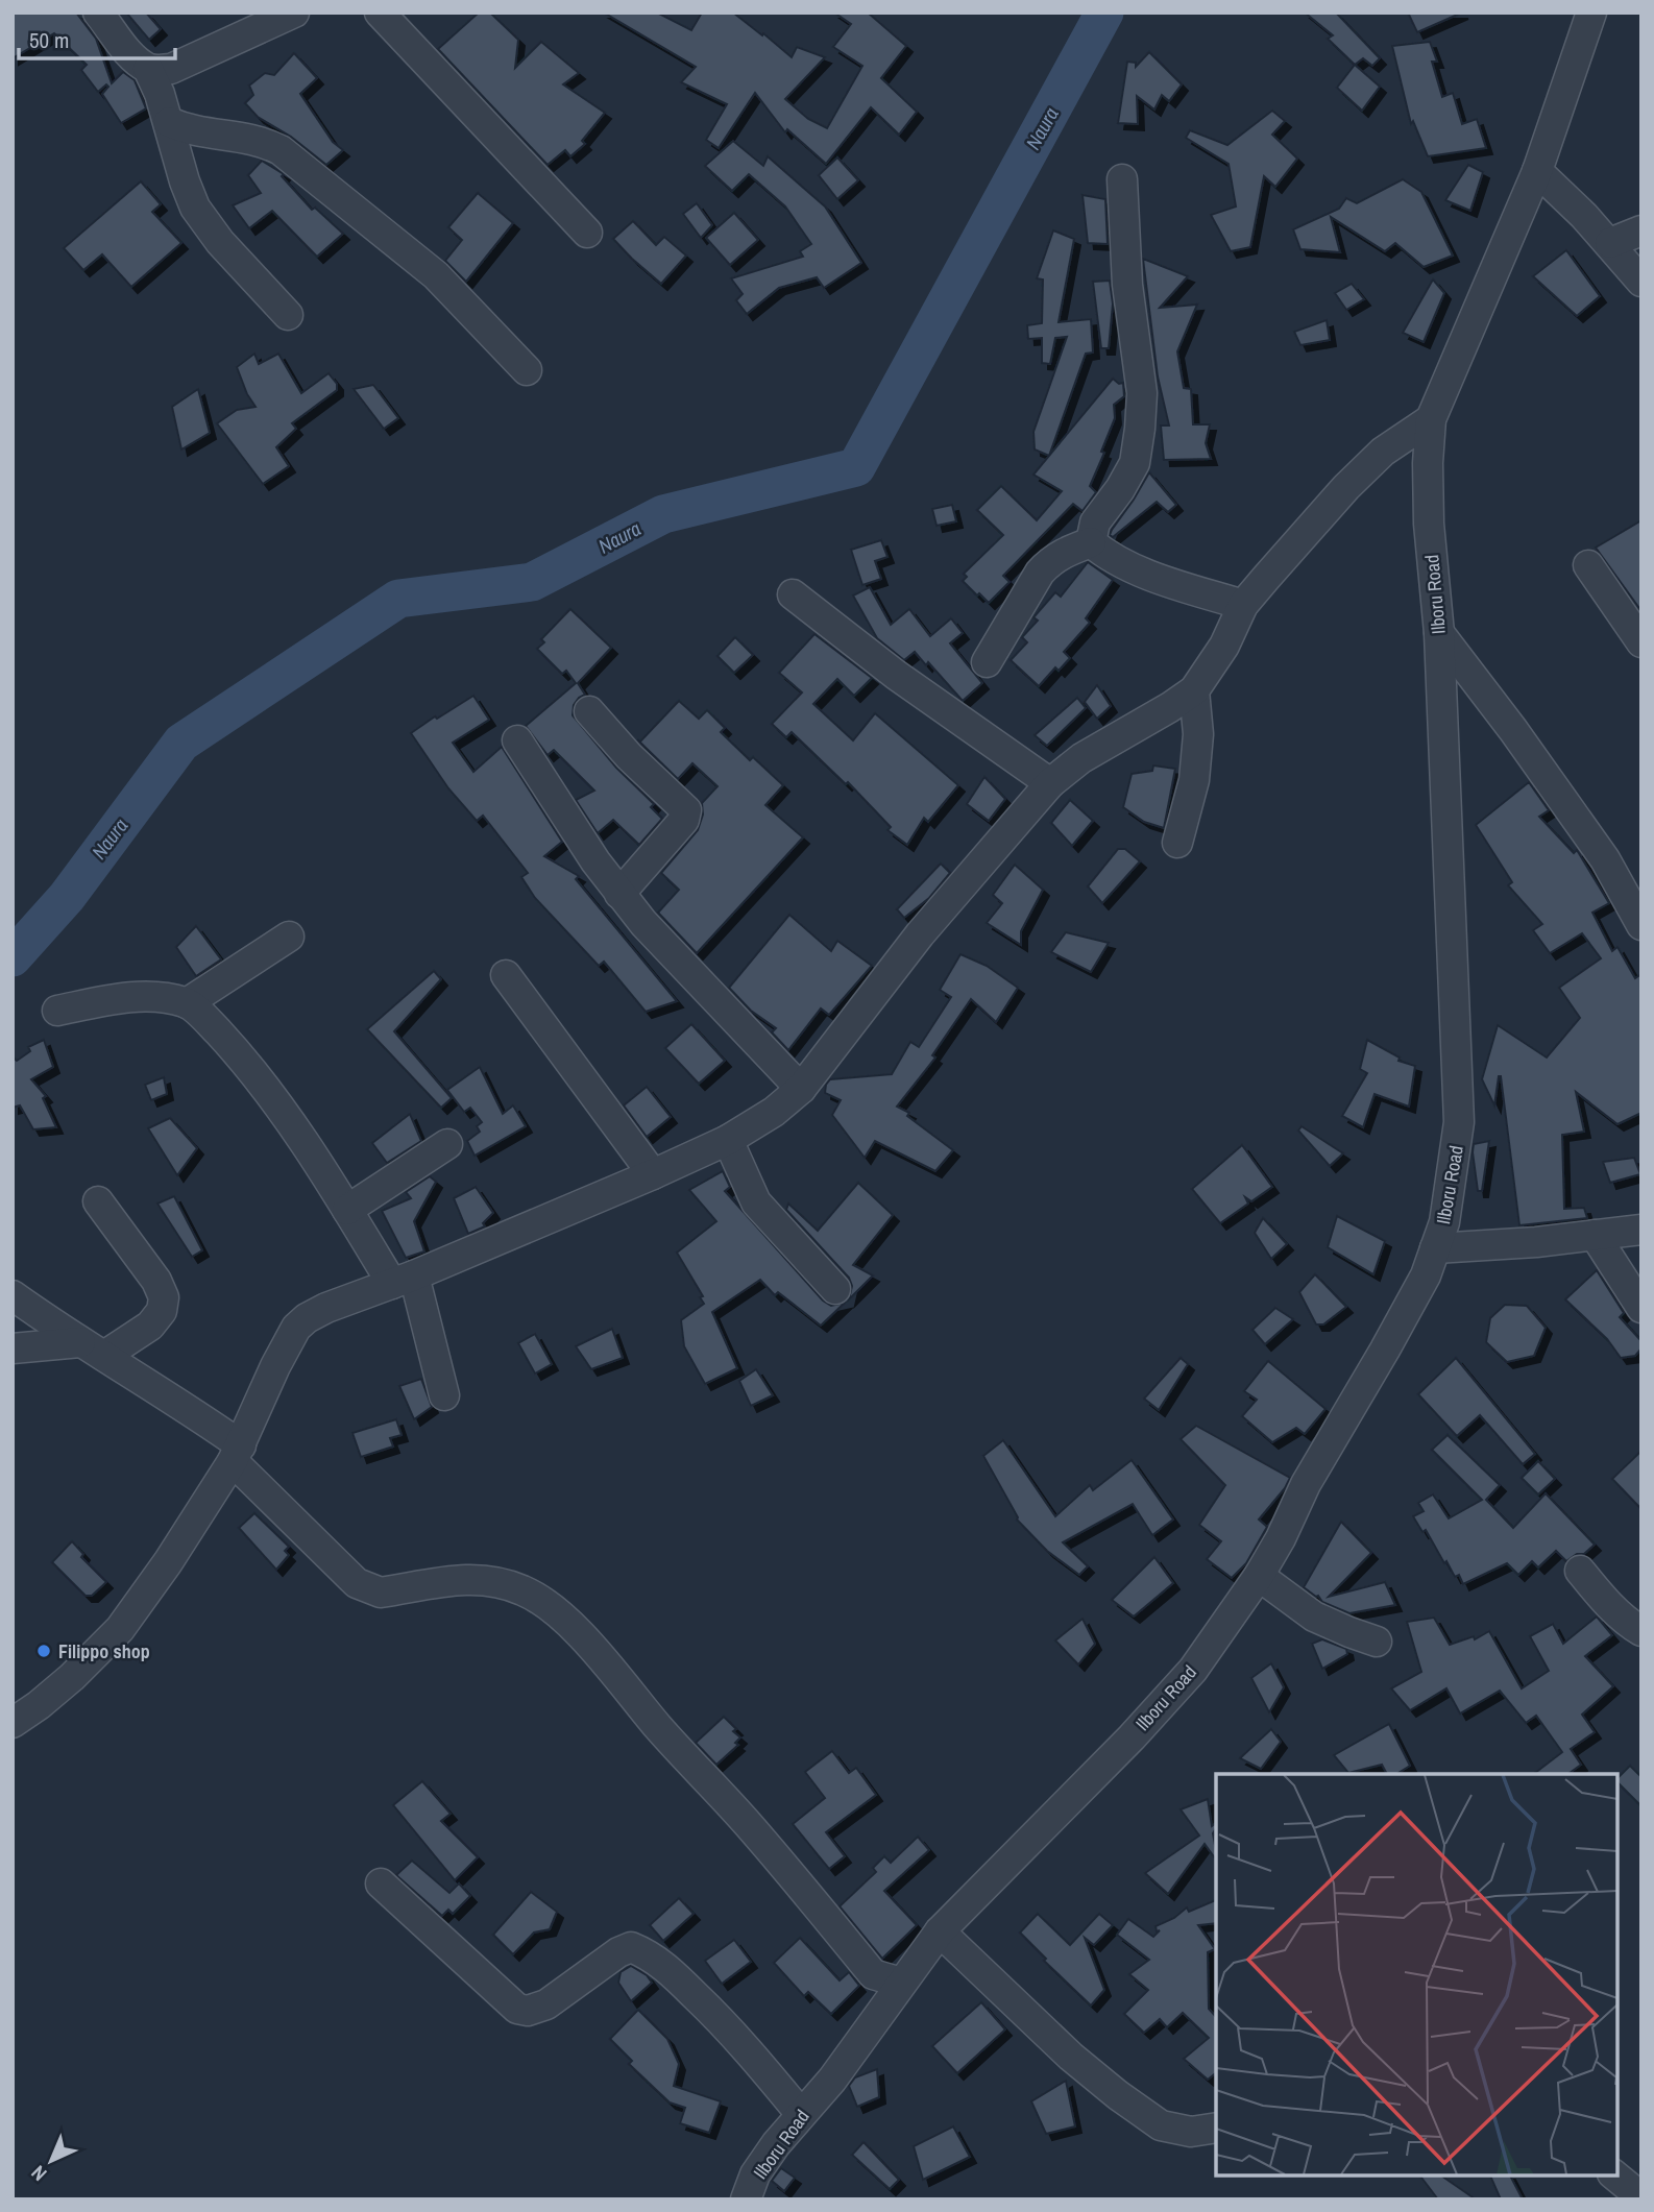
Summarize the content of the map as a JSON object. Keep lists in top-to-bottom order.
{
  "streets": {
    "street": ["Ilboru Road"]
  },
  "water": ["Naura"],
  "places": ["Filippo shop"],
  "scale_bar": "50 m",
  "north": "bottom left"
}
